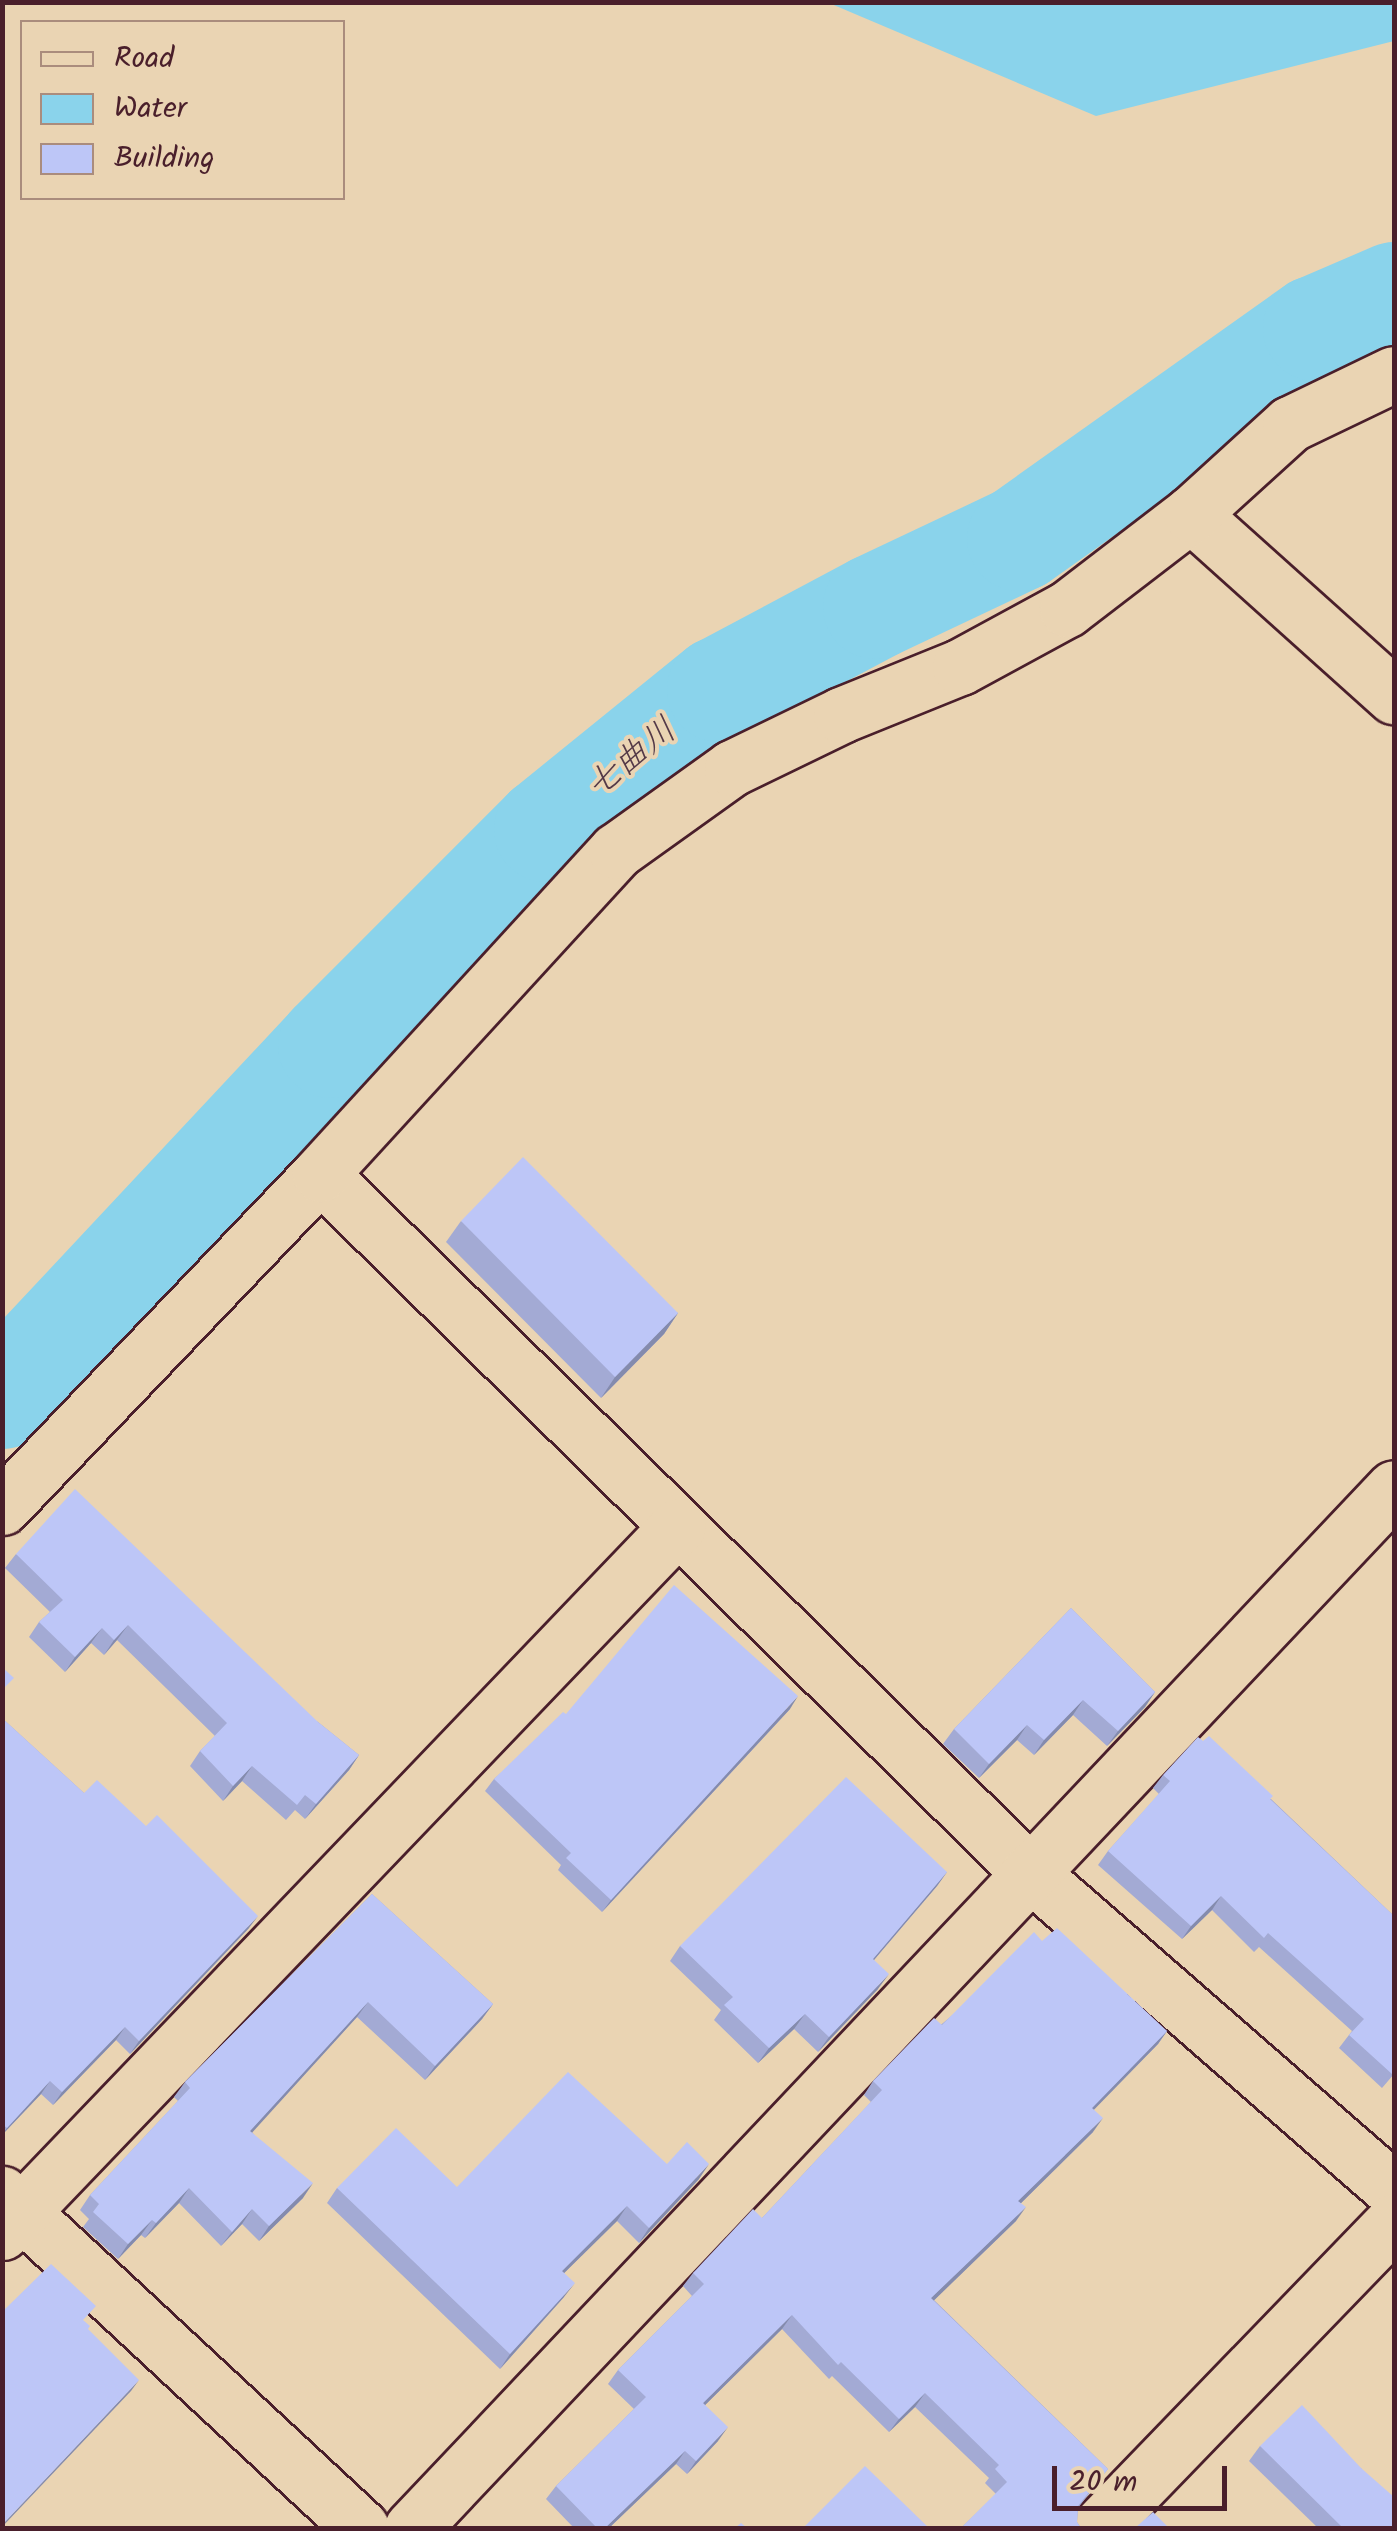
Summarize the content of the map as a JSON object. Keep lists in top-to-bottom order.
{
  "water": ["七曲川"],
  "legend": ["Road", "Water", "Building"],
  "scale_bar": "20 m"
}
